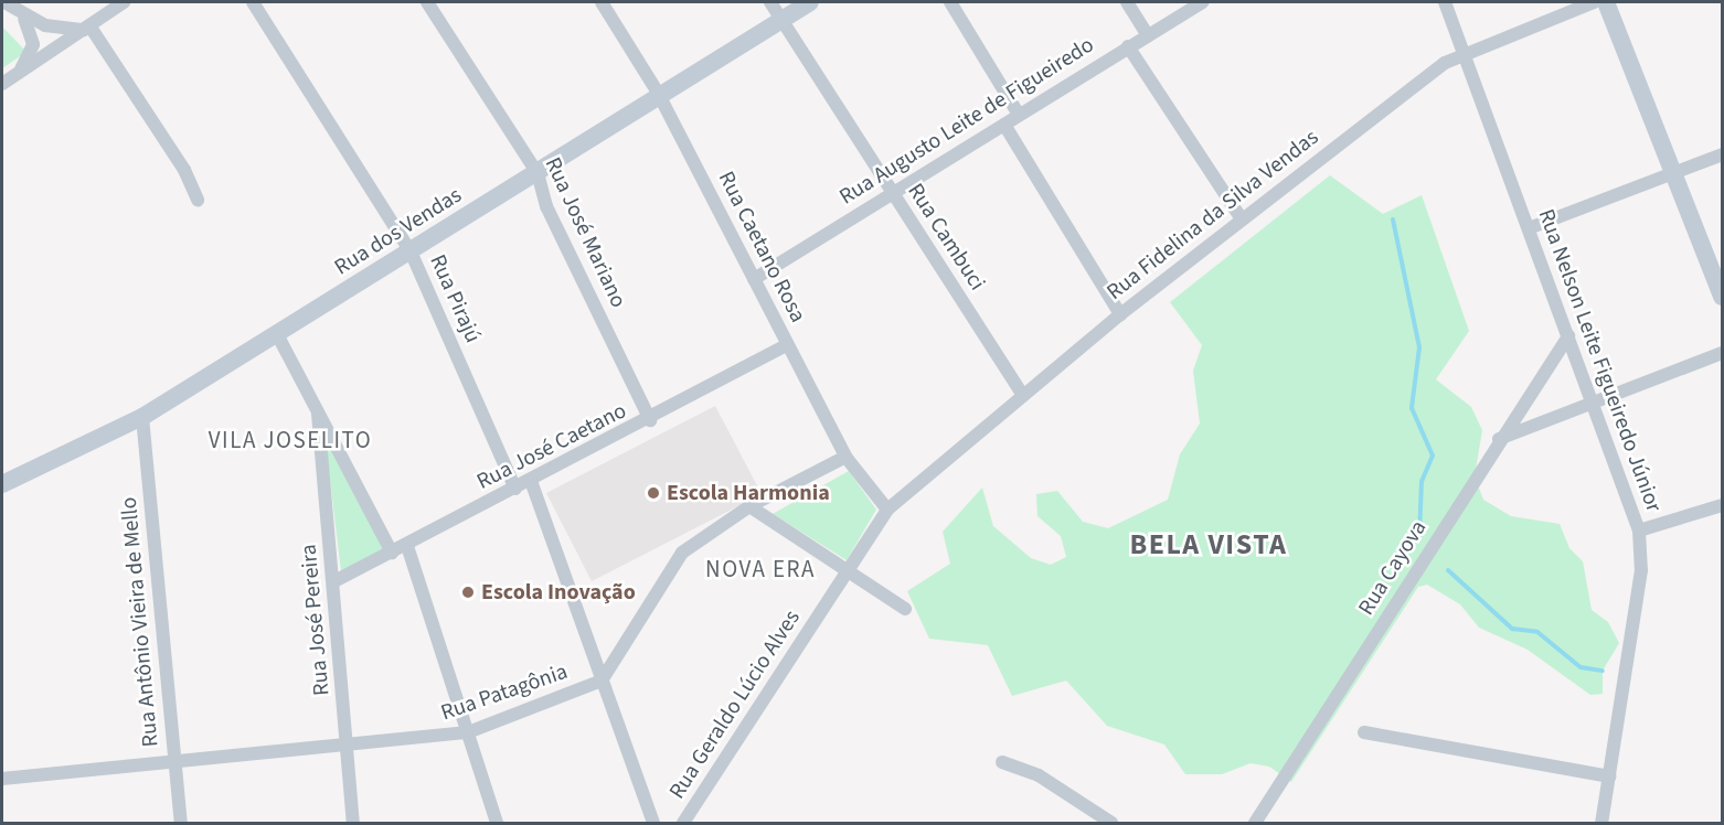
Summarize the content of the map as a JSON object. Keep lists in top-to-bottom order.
{
  "streets": {
    "street": [
      "Rua Augusto Leite de Figueiredo",
      "Rua Fidelina da Silva Vendas",
      "Rua dos Vendas",
      "Rua José Mariano",
      "Rua Cambuci",
      "Rua Caetano Rosa",
      "Rua Pirajú",
      "Rua Nelson Leite Figueiredo Júnior",
      "Rua José Caetano",
      "Rua Cayova",
      "Rua José Pereira",
      "Rua Antônio Vieira de Mello",
      "Rua Patagônia",
      "Rua Geraldo Lúcio Alves"
    ]
  },
  "crossings": [
    ["Rua Augusto Leite de Figueiredo", "Rua Cambuci"],
    ["Rua Augusto Leite de Figueiredo", "Rua Caetano Rosa"],
    ["Rua Fidelina da Silva Vendas", "Rua Cambuci"],
    ["Rua Fidelina da Silva Vendas", "Rua Caetano Rosa"],
    ["Rua Fidelina da Silva Vendas", "Rua Nelson Leite Figueiredo Júnior"],
    ["Rua Fidelina da Silva Vendas", "Rua Geraldo Lúcio Alves"],
    ["Rua dos Vendas", "Rua José Mariano"],
    ["Rua dos Vendas", "Rua Cambuci"],
    ["Rua dos Vendas", "Rua Caetano Rosa"],
    ["Rua dos Vendas", "Rua Pirajú"],
    ["Rua dos Vendas", "Rua Antônio Vieira de Mello"],
    ["Rua José Mariano", "Rua José Caetano"],
    ["Rua Caetano Rosa", "Rua José Caetano"],
    ["Rua Caetano Rosa", "Rua Patagônia"],
    ["Rua Caetano Rosa", "Rua Geraldo Lúcio Alves"],
    ["Rua Pirajú", "Rua José Caetano"],
    ["Rua Nelson Leite Figueiredo Júnior", "Rua Cayova"],
    ["Rua José Caetano", "Rua José Pereira"],
    ["Rua José Pereira", "Rua Patagônia"],
    ["Rua Antônio Vieira de Mello", "Rua Patagônia"]
  ],
  "districts": ["VILA JOSELITO", "BELA VISTA", "NOVA ERA"],
  "places": ["Escola Harmonia", "Escola Inovação"]
}
